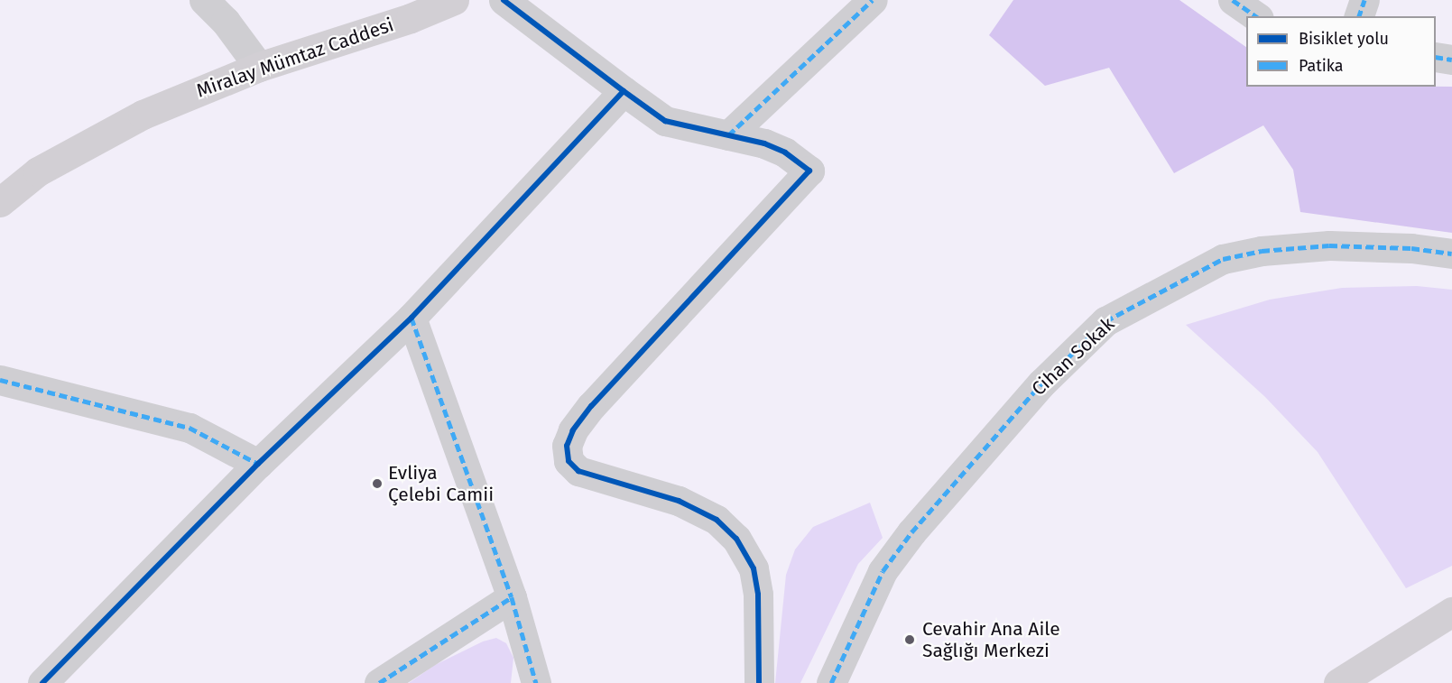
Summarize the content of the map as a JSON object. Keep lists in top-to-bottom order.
{
  "streets": {
    "main road": ["Miralay Mümtaz Caddesi"],
    "street": ["Cihan Sokak"]
  },
  "places": ["Evliya Çelebi Camii", "Cevahir Ana Aile Sağlığı Merkezi"],
  "legend": ["Bisiklet yolu", "Patika"]
}
